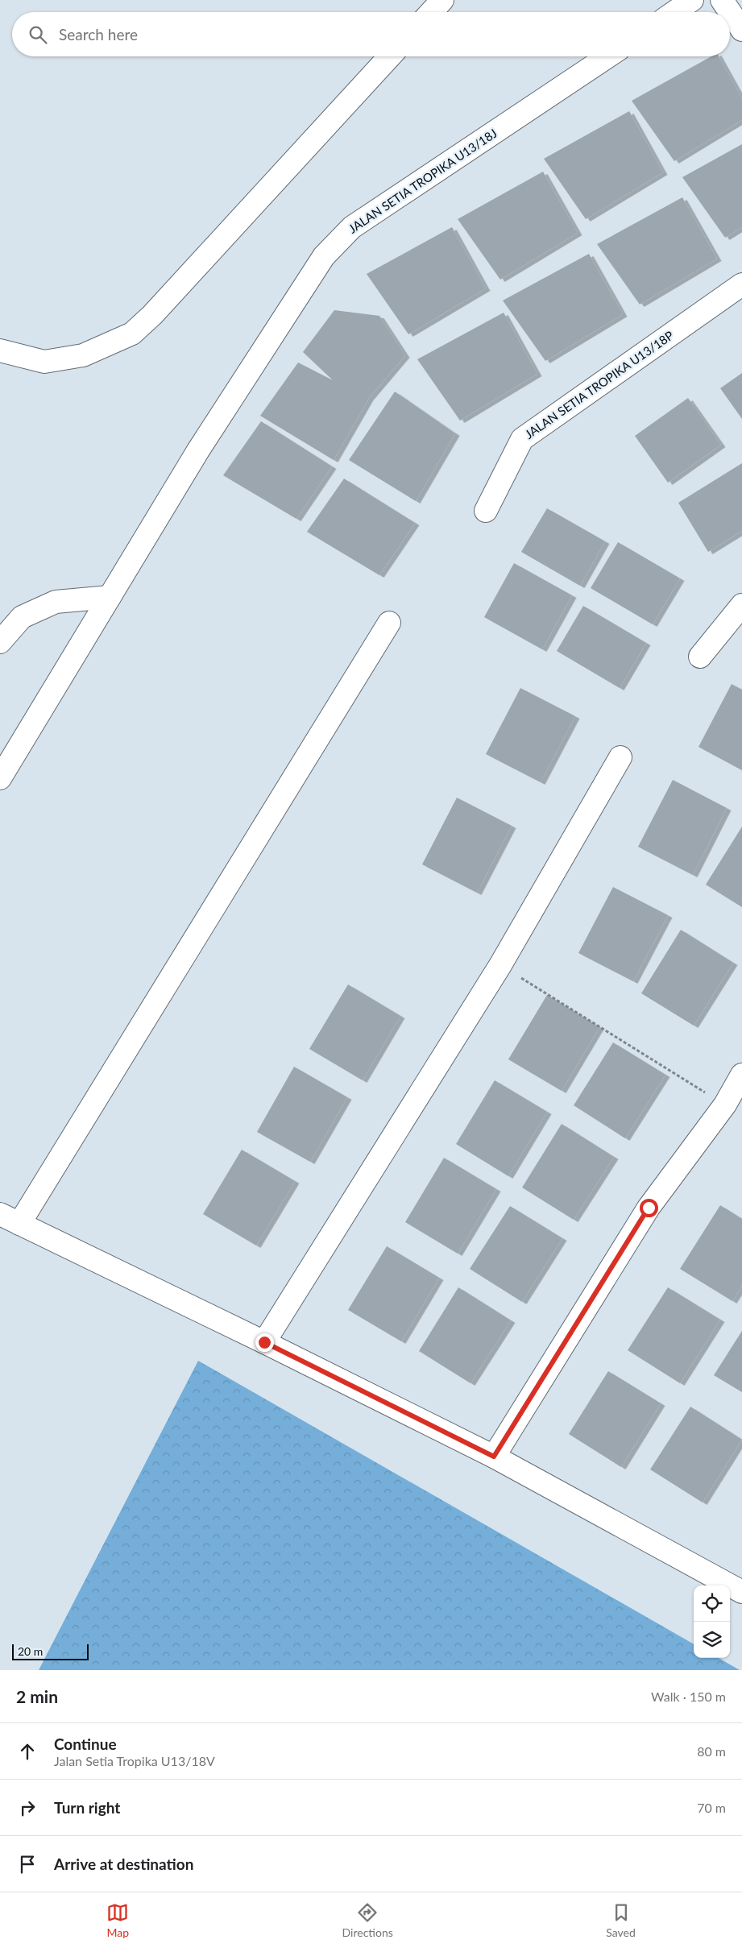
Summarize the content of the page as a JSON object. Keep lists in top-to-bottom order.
{
  "streets": {
    "street": ["JALAN SETIA TROPIKA U13/18J", "JALAN SETIA TROPIKA U13/18P"]
  },
  "scale_bar": "20 m",
  "page": {
    "search": "Search here",
    "scale": "20 m",
    "heading": ["2 min", "Walk · 150 m"],
    "list": [
      ["Continue", "Jalan Setia Tropika U13/18V", "80 m"],
      ["Turn right", "70 m"],
      "Arrive at destination"
    ],
    "nav": ["Map", "Directions", "Saved"]
  }
}
